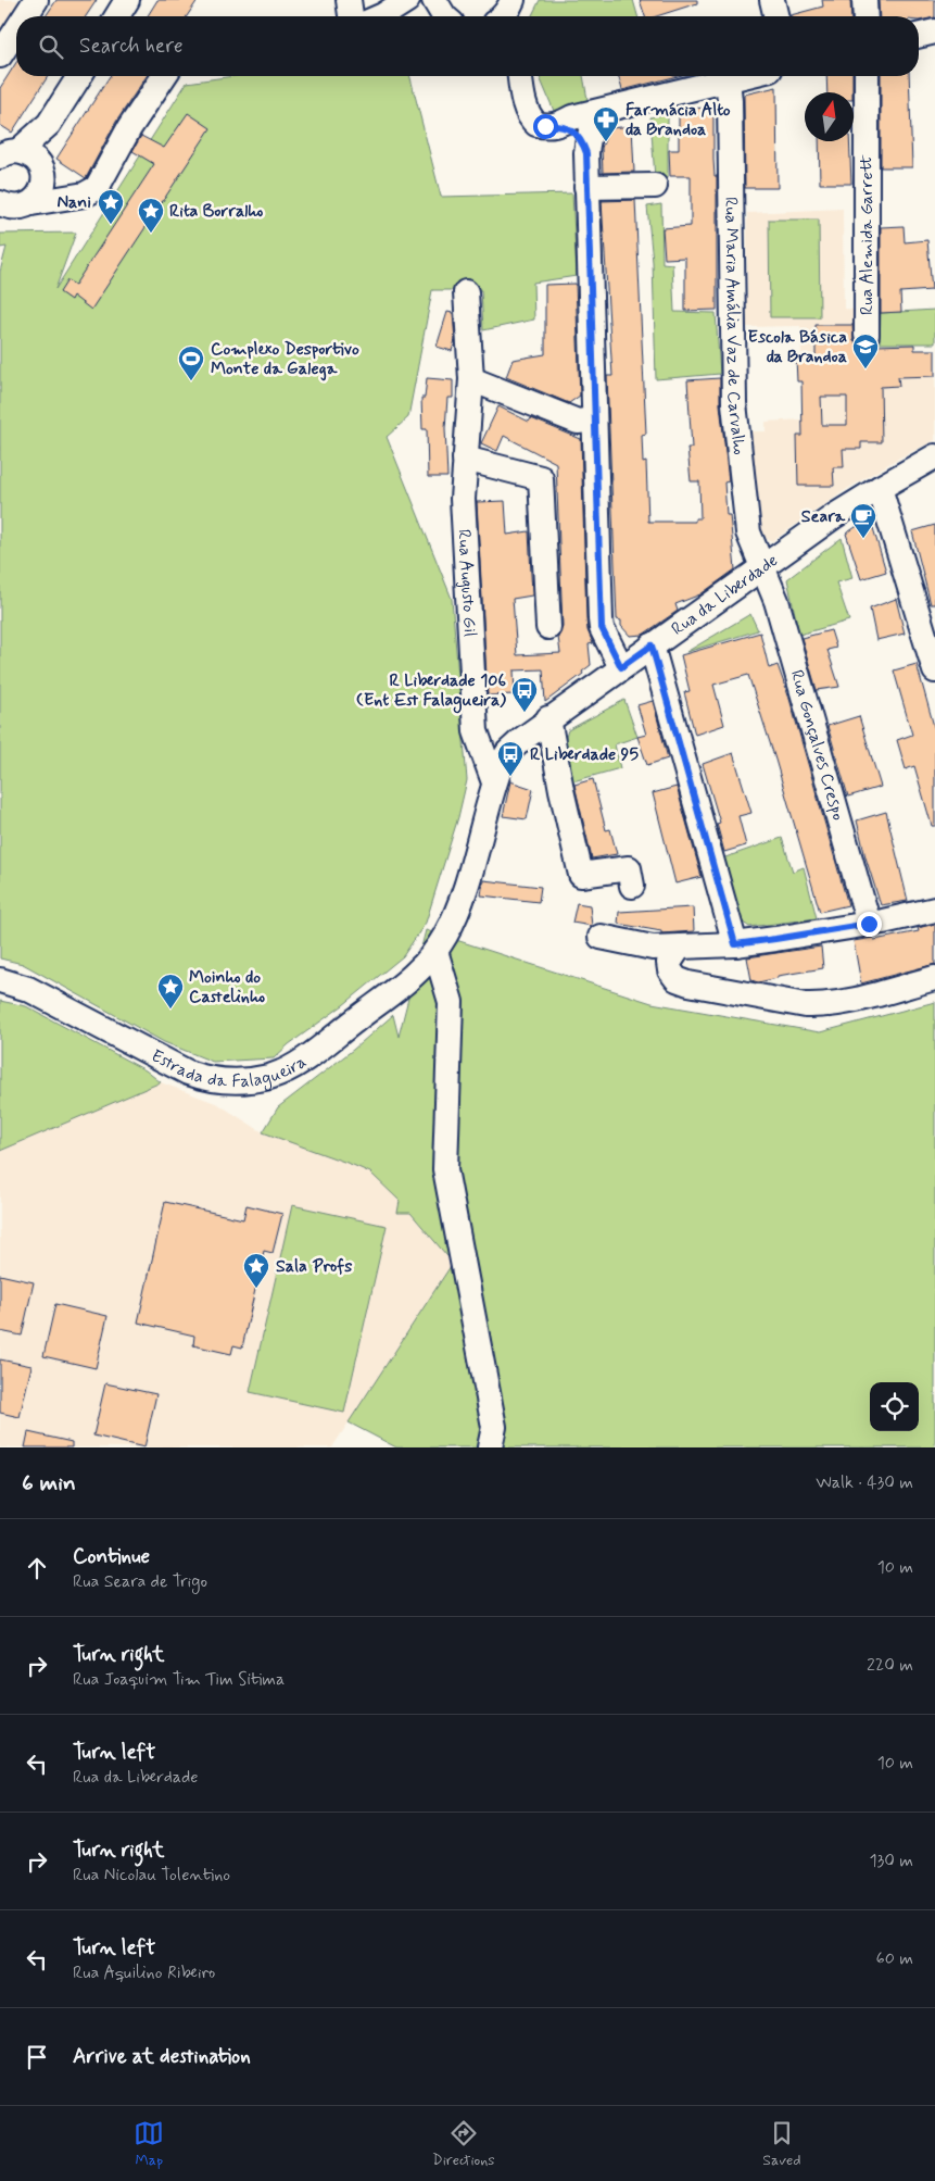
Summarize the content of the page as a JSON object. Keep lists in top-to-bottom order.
{
  "streets": {
    "street": [
      "Rua Alemida Garrett",
      "Rua Maria Amália Vaz de Carvalho",
      "Rua Augusto Gil",
      "Rua da Liberdade",
      "Rua Gonçalves Crespo",
      "Estrada da Falagueira"
    ]
  },
  "crossings": [
    ["Rua Maria Amália Vaz de Carvalho", "Rua da Liberdade"],
    ["Rua Maria Amália Vaz de Carvalho", "Rua Gonçalves Crespo"],
    ["Rua Augusto Gil", "Rua da Liberdade"],
    ["Rua da Liberdade", "Rua Gonçalves Crespo"],
    ["Rua da Liberdade", "Estrada da Falagueira"]
  ],
  "places": {
    "pharmacy": ["Farmácia Alto da Brandoa"],
    "place": [
      "Nani",
      "Rita Borralho",
      "Moinho do Castelinho",
      "Sala Profs"
    ],
    "school or university": ["Escola Básica da Brandoa"],
    "sports": ["Complexo Desportivo Monte da Galega"],
    "cafe": ["Seara"],
    "bus stop": ["R Liberdade 106 (Ent Est Falagueira)", "R Liberdade 95"]
  },
  "north": "top",
  "page": {
    "search": "Search here",
    "heading": ["6 min", "Walk · 430 m"],
    "list": [
      ["Continue", "Rua Seara de Trigo", "10 m"],
      ["Turn right", "Rua Joaquim Tim Tim Sitima", "220 m"],
      ["Turn left", "Rua da Liberdade", "10 m"],
      ["Turn right", "Rua Nicolau Tolentino", "130 m"],
      ["Turn left", "Rua Aquilino Ribeiro", "60 m"],
      "Arrive at destination"
    ],
    "nav": ["Map", "Directions", "Saved"]
  }
}
